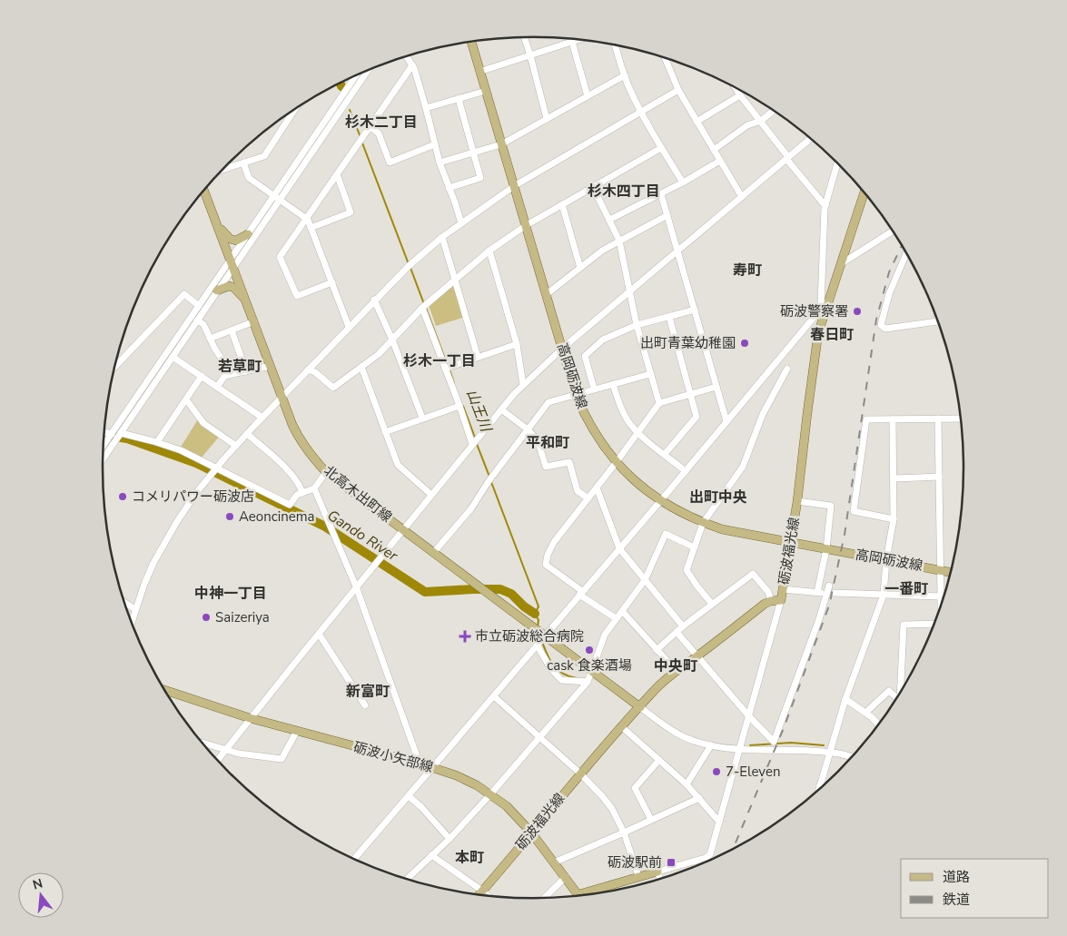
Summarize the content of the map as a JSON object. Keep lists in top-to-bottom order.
{
  "streets": {
    "main road": [
      "高岡砺波線",
      "北高木出町線",
      "砺波福光線",
      "砺波小矢部線"
    ]
  },
  "crossings": [
    ["高岡砺波線", "砺波福光線"],
    ["北高木出町線", "砺波福光線"],
    ["砺波福光線", "砺波小矢部線"]
  ],
  "districts": [
    "杉木二丁目",
    "杉木四丁目",
    "寿町",
    "春日町",
    "杉木一丁目",
    "若草町",
    "平和町",
    "出町中央",
    "一番町",
    "中神一丁目",
    "中央町",
    "新富町",
    "本町"
  ],
  "water": ["山王川", "Gando River"],
  "places": {
    "other": [
      "砺波警察署",
      "出町青葉幼稚園",
      "コメリパワー砺波店",
      "Aeoncinema",
      "Saizeriya",
      "cask 食楽酒場",
      "7-Eleven"
    ],
    "health": ["市立砺波総合病院"],
    "transit": ["砺波駅前"]
  },
  "legend": ["道路", "鉄道"],
  "north": "top"
}
